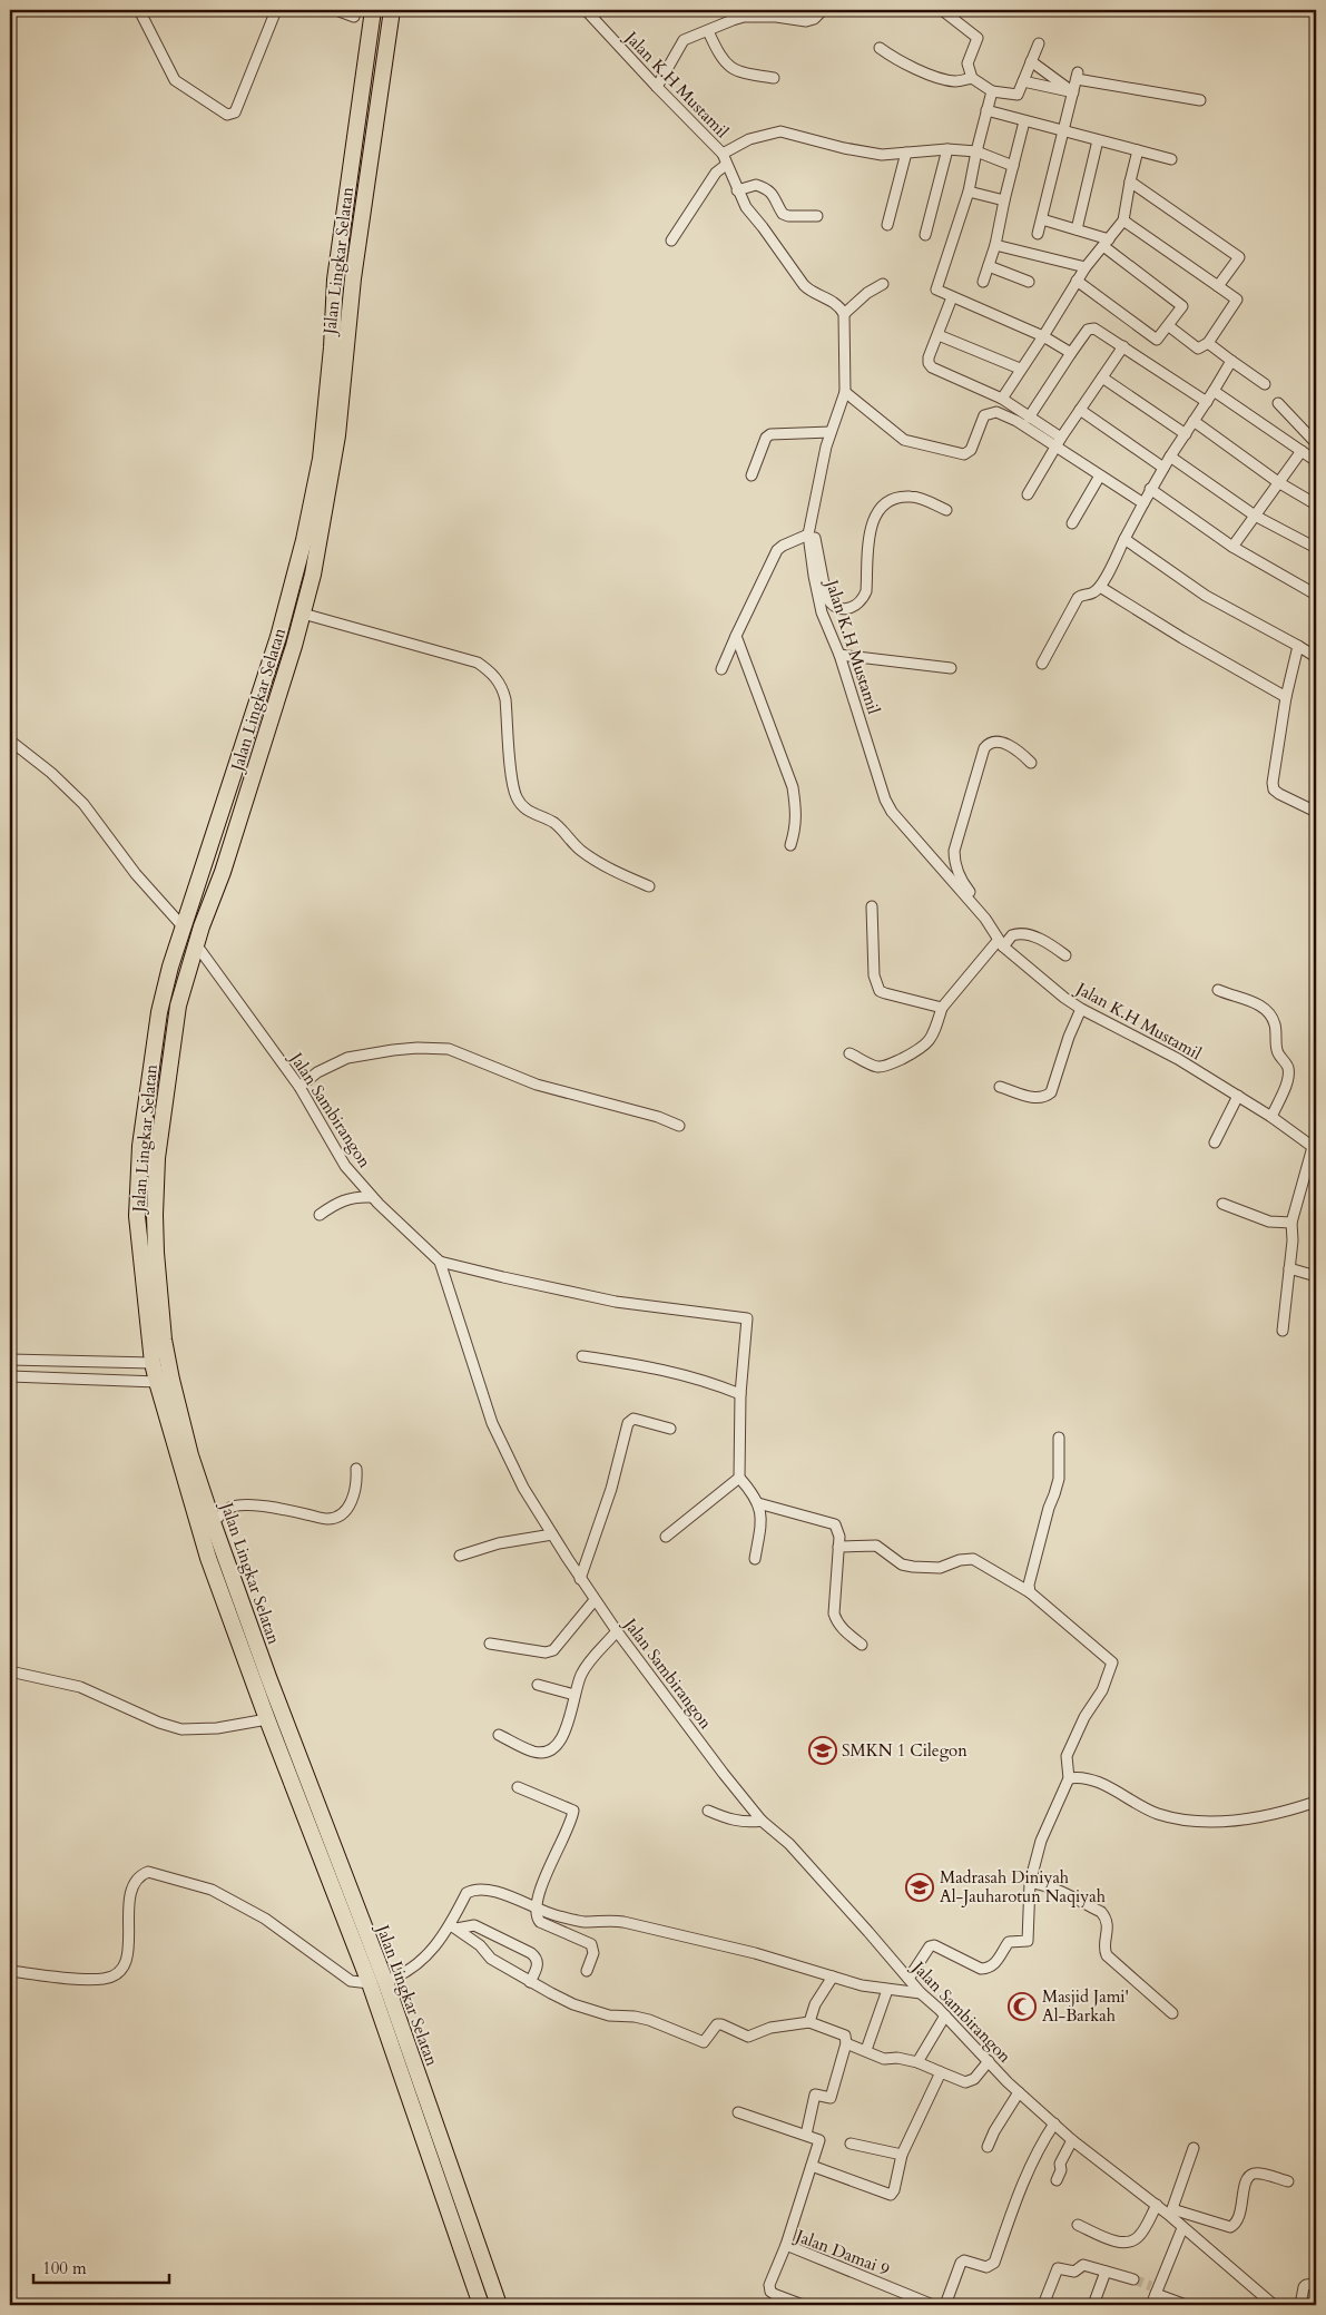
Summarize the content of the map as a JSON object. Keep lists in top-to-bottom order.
{
  "streets": {
    "highway": ["Jalan Lingkar Selatan"],
    "street": ["Jalan K.H Mustamil", "Jalan Sambirangon", "Jalan Damai 9"]
  },
  "crossings": [
    ["Jalan Lingkar Selatan", "Jalan Sambirangon"]
  ],
  "places": {
    "school or university": ["SMKN 1 Cilegon", "Madrasah Diniyah Al-Jauharotun Naqiyah"],
    "mosque": ["Masjid Jami' Al-Barkah"]
  },
  "scale_bar": "100 m"
}
